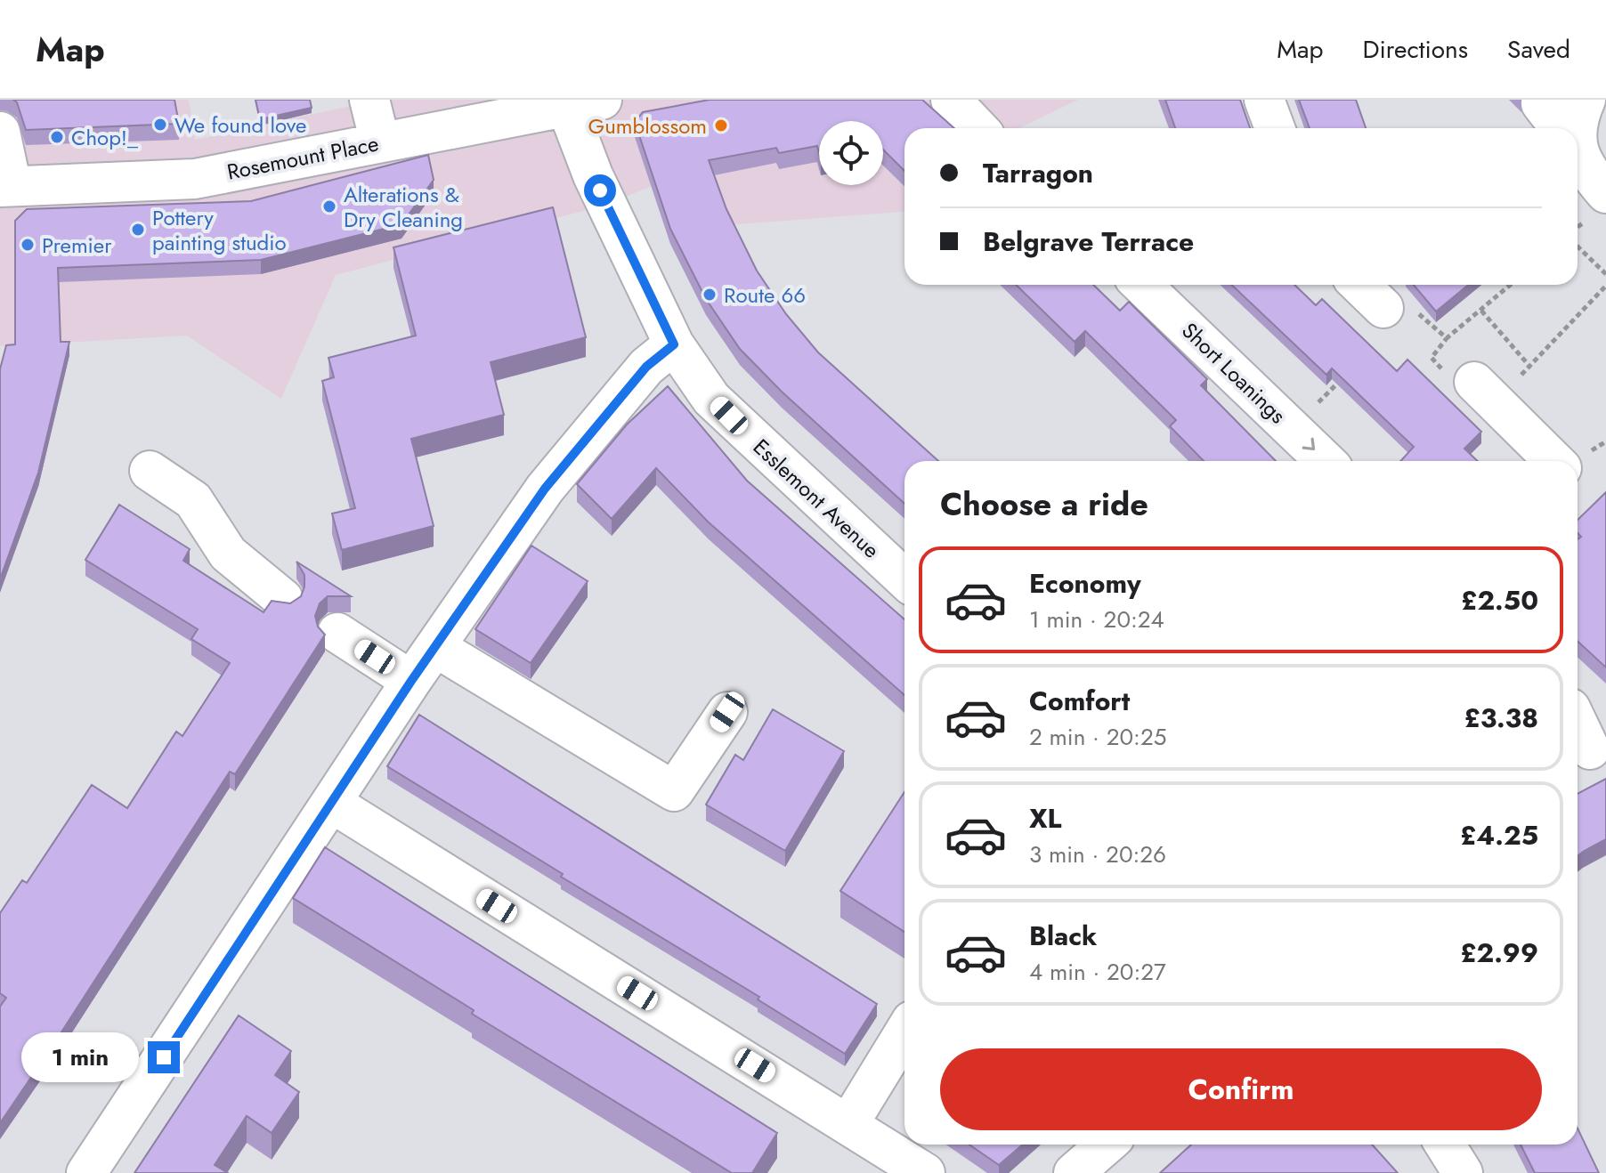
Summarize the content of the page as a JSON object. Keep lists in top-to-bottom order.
{
  "streets": {
    "street": ["Rosemount Place", "Short Loanings", "Esslemont Avenue"]
  },
  "crossings": [
    ["Rosemount Place", "Esslemont Avenue"]
  ],
  "places": [
    "We found love",
    "Gumblossom",
    "Chop!_",
    "Alterations & Dry Cleaning",
    "Pottery painting studio",
    "Premier",
    "Route 66"
  ],
  "page": {
    "header": "Map",
    "nav": ["Map", "Directions", "Saved"],
    "banner": ["Tarragon", "Belgrave Terrace"],
    "heading": "Choose a ride",
    "list": [
      {
        "name": "Economy",
        "note": "1 min · 20:24",
        "value": "£2.50"
      },
      {
        "name": "Comfort",
        "note": "2 min · 20:25",
        "value": "£3.38"
      },
      {
        "name": "XL",
        "note": "3 min · 20:26",
        "value": "£4.25"
      },
      {
        "name": "Black",
        "note": "4 min · 20:27",
        "value": "£2.99"
      }
    ],
    "bubble": "1 min",
    "buttons": "Confirm"
  }
}
